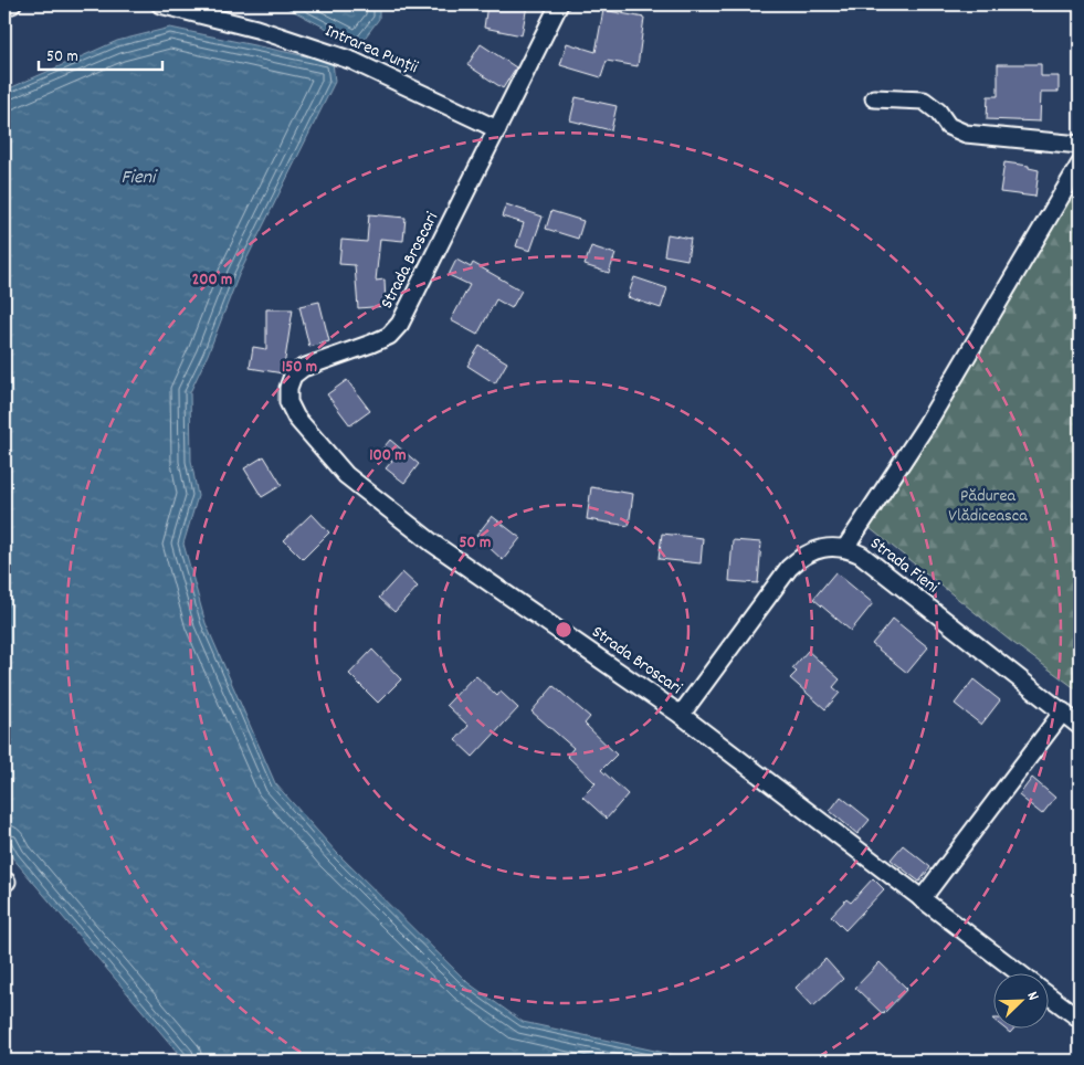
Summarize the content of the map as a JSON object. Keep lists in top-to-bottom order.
{
  "streets": {
    "street": ["Intrarea Punții", "Strada Broscari", "Strada Fieni"]
  },
  "crossings": [
    ["Intrarea Punții", "Strada Broscari"],
    ["Strada Broscari", "Strada Fieni"]
  ],
  "water": ["Fieni"],
  "parks": ["Pădurea Vlădiceasca"],
  "scale_bar": "50 m",
  "north": "top right",
  "rings": [
    "200 m",
    "150 m",
    "100 m",
    "50 m"
  ]
}
